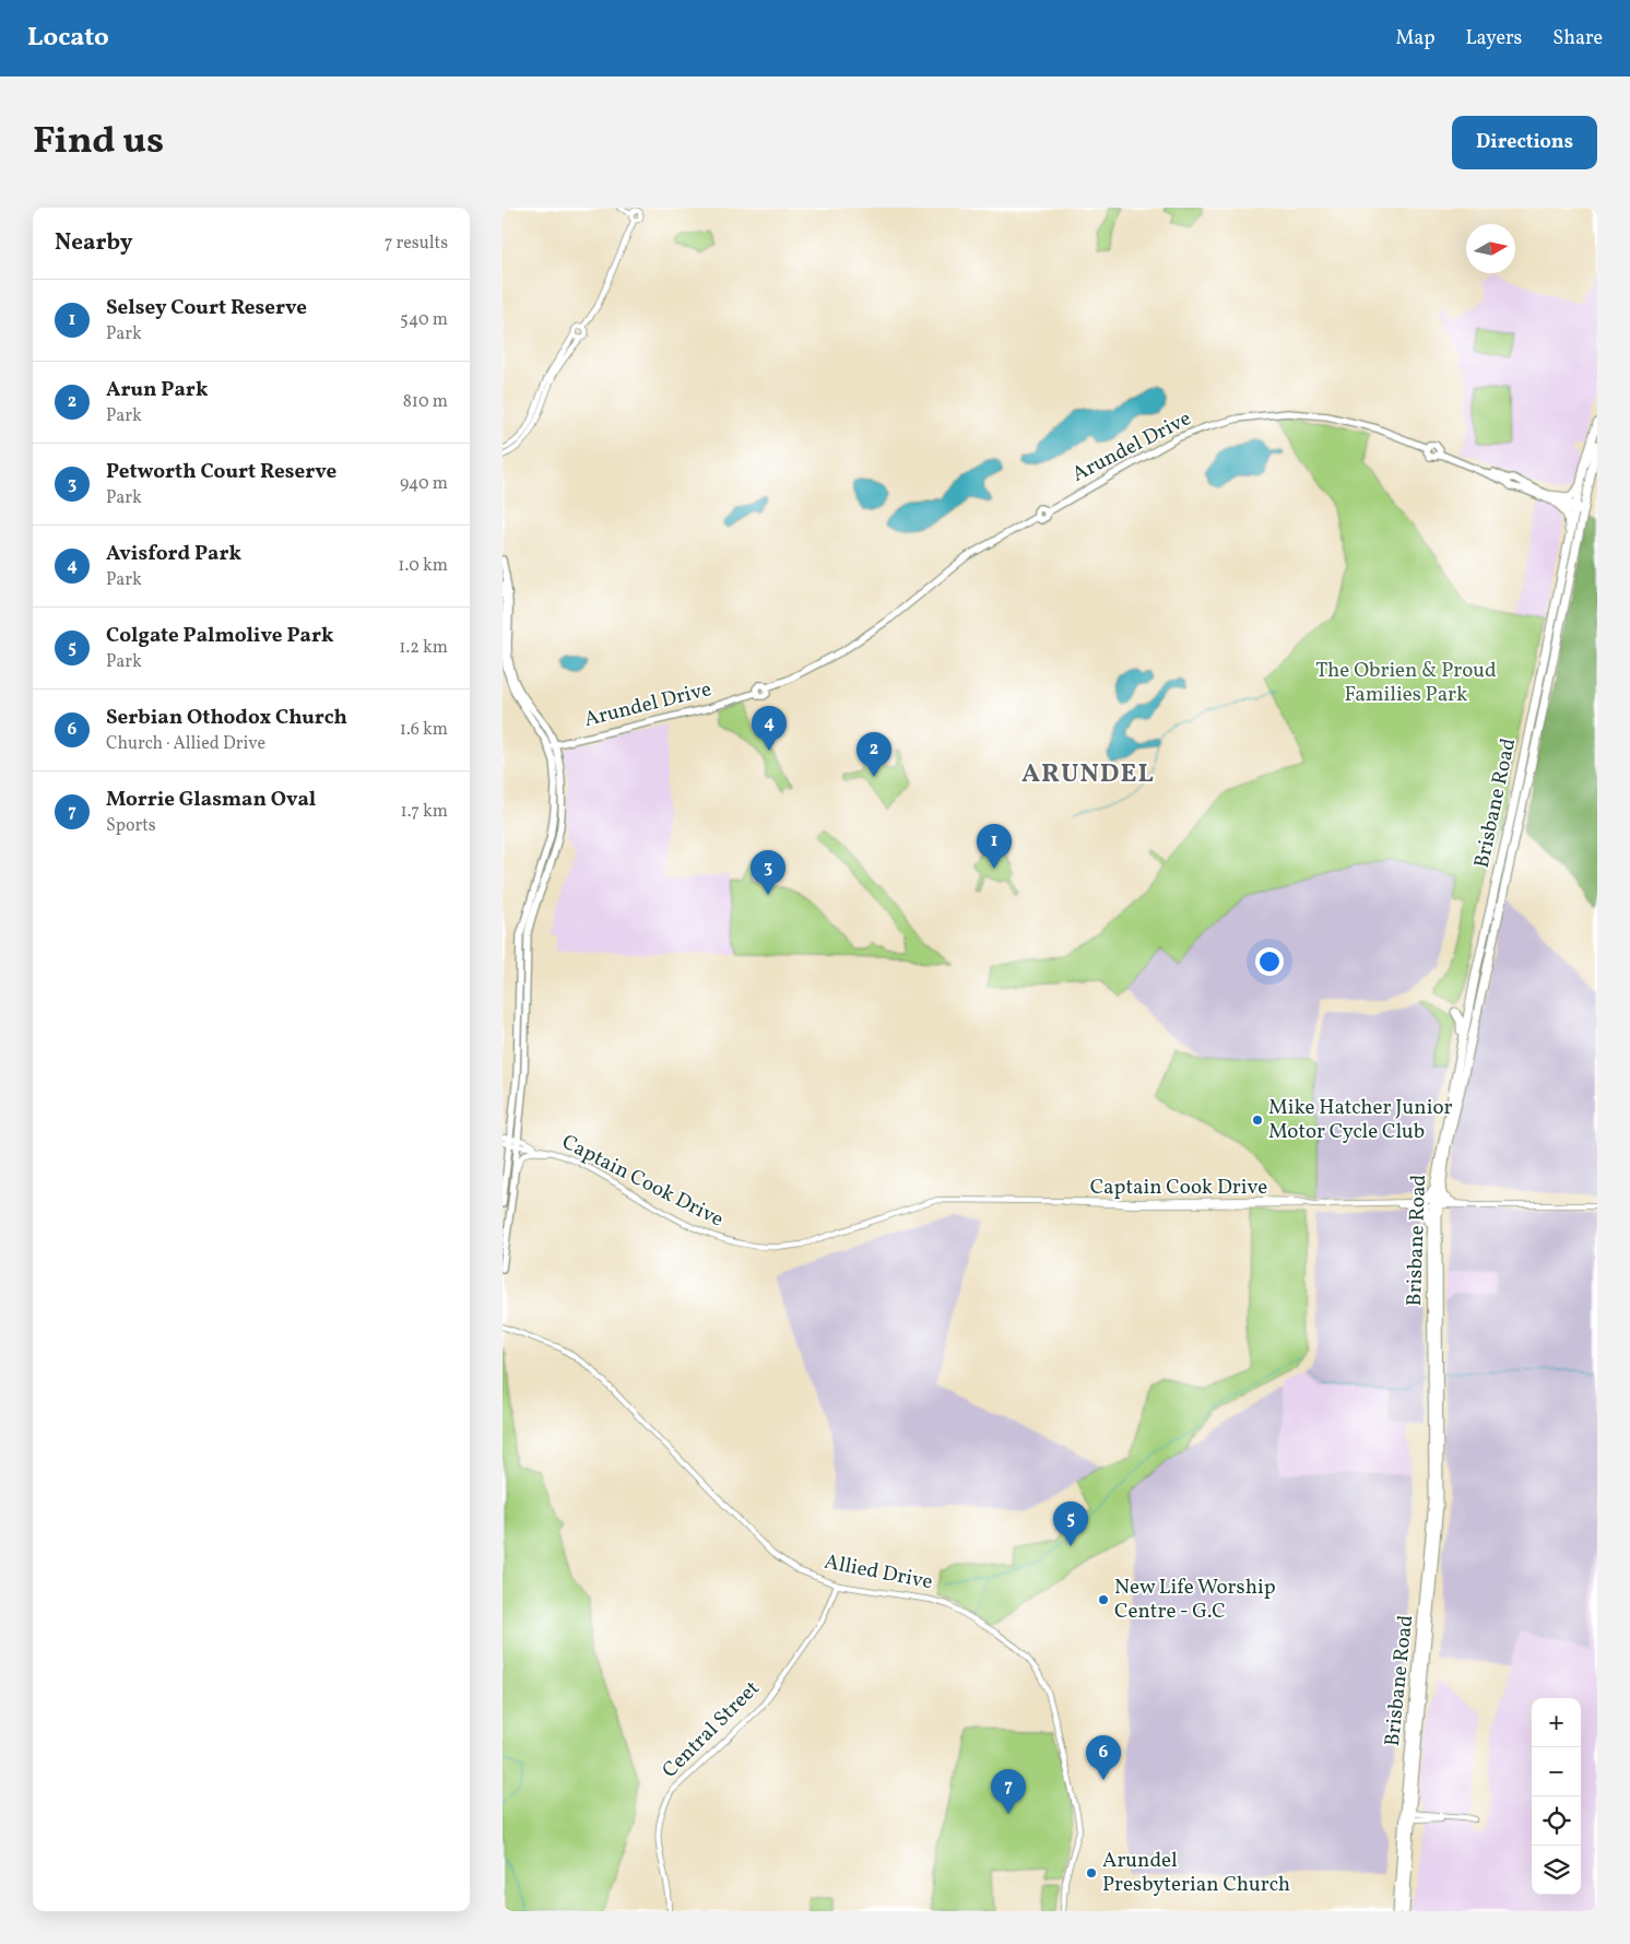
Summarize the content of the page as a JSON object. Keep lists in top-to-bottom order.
{
  "streets": {
    "highway": ["Brisbane Road"],
    "main road": ["Arundel Drive"],
    "street": ["Captain Cook Drive", "Allied Drive", "Central Street"]
  },
  "crossings": [
    ["Brisbane Road", "Captain Cook Drive"],
    ["Allied Drive", "Central Street"]
  ],
  "districts": ["ARUNDEL"],
  "parks": ["The Obrien & Proud Families Park"],
  "places": ["Mike Hatcher Junior Motor Cycle Club", "New Life Worship Centre - G.C", "Arundel Presbyterian Church"],
  "north": "right",
  "page": {
    "header": "Locato",
    "nav": ["Map", "Layers", "Share"],
    "title": "Find us",
    "buttons": "Directions",
    "heading": ["Nearby", "7 results"],
    "list": [
      {
        "mark": "1",
        "name": "Selsey Court Reserve",
        "note": "Park",
        "value": "540 m"
      },
      {
        "mark": "2",
        "name": "Arun Park",
        "note": "Park",
        "value": "810 m"
      },
      {
        "mark": "3",
        "name": "Petworth Court Reserve",
        "note": "Park",
        "value": "940 m"
      },
      {
        "mark": "4",
        "name": "Avisford Park",
        "note": "Park",
        "value": "1.0 km"
      },
      {
        "mark": "5",
        "name": "Colgate Palmolive Park",
        "note": "Park",
        "value": "1.2 km"
      },
      {
        "mark": "6",
        "name": "Serbian Othodox Church",
        "note": "Church · Allied Drive",
        "value": "1.6 km"
      },
      {
        "mark": "7",
        "name": "Morrie Glasman Oval",
        "note": "Sports",
        "value": "1.7 km"
      }
    ],
    "pins": [
      "4",
      "2",
      "1",
      "3",
      "5",
      "6",
      "7"
    ],
    "map_buttons": ["+", "−"]
  }
}
